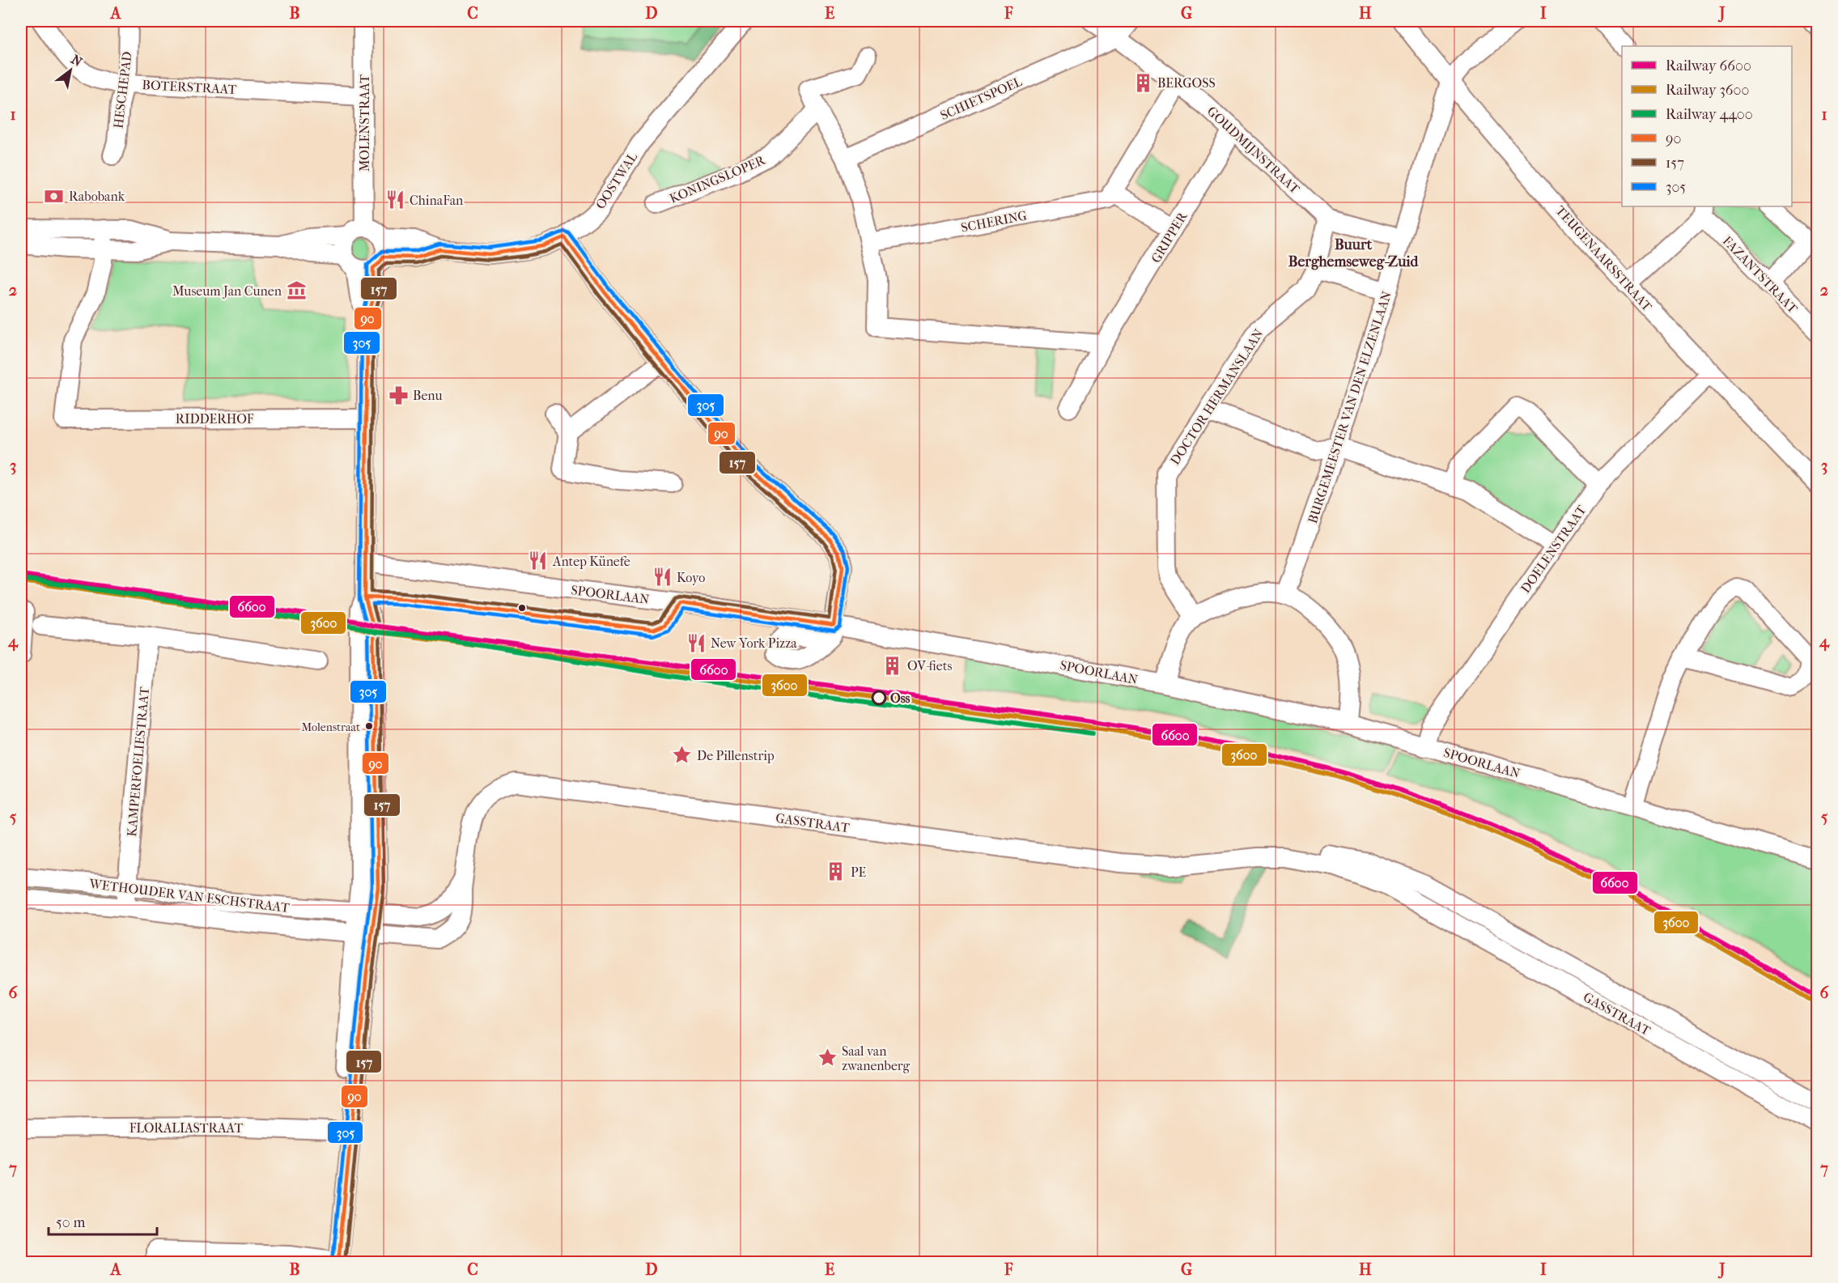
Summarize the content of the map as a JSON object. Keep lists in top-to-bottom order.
{
  "streets": {
    "street": [
      "BOTERSTRAAT",
      "HESCHEPAD",
      "SCHIETSPOEL",
      "MOLENSTRAAT",
      "GOUDMIJNSTRAAT",
      "KONINGSLOPER",
      "OOSTWAL",
      "SCHERING",
      "GRIPPER",
      "TEUGENAARSSTRAAT",
      "FAZANTSTRAAT",
      "DOCTOR HERMANSLAAN",
      "BURGEMEESTER VAN DEN ELZENLAAN",
      "RIDDERHOF",
      "DOELENSTRAAT",
      "SPOORLAAN",
      "KAMPERFOELIESTRAAT",
      "GASSTRAAT",
      "WETHOUDER VAN ESCHSTRAAT",
      "FLORALIASTRAAT"
    ]
  },
  "crossings": [
    ["BOTERSTRAAT", "HESCHEPAD"],
    ["BOTERSTRAAT", "MOLENSTRAAT"],
    ["SCHIETSPOEL", "GOUDMIJNSTRAAT"],
    ["MOLENSTRAAT", "OOSTWAL"],
    ["GOUDMIJNSTRAAT", "SCHERING"],
    ["GOUDMIJNSTRAAT", "GRIPPER"],
    ["GOUDMIJNSTRAAT", "DOCTOR HERMANSLAAN"],
    ["GOUDMIJNSTRAAT", "BURGEMEESTER VAN DEN ELZENLAAN"],
    ["TEUGENAARSSTRAAT", "FAZANTSTRAAT"],
    ["TEUGENAARSSTRAAT", "BURGEMEESTER VAN DEN ELZENLAAN"],
    ["TEUGENAARSSTRAAT", "DOELENSTRAAT"],
    ["DOELENSTRAAT", "SPOORLAAN"],
    ["KAMPERFOELIESTRAAT", "WETHOUDER VAN ESCHSTRAAT"],
    ["GASSTRAAT", "WETHOUDER VAN ESCHSTRAAT"]
  ],
  "districts": ["Buurt Berghemseweg-Zuid"],
  "places": {
    "building": ["BERGOSS", "OV-fiets", "PE"],
    "bank": ["Rabobank"],
    "restaurant": [
      "ChinaFan",
      "Antep Künefe",
      "Koyo",
      "New York Pizza"
    ],
    "museum": ["Museum Jan Cunen"],
    "pharmacy": ["Benu"],
    "other": ["Oss", "Molenstraat"],
    "place": ["De Pillenstrip", "Saal van zwanenberg"]
  },
  "lines": [
    "transit line 305",
    "transit line 90",
    "transit line 157",
    "rail line 6600",
    "rail line 4400",
    "rail line 3600"
  ],
  "legend": [
    "Railway 6600",
    "Railway 3600",
    "Railway 4400",
    "90",
    "157",
    "305"
  ],
  "scale_bar": "50 m",
  "north": "top right",
  "grid": {
    "columns": [
      "A",
      "B",
      "C",
      "D",
      "E",
      "F",
      "G",
      "H",
      "I",
      "J"
    ],
    "rows": [
      "1",
      "2",
      "3",
      "4",
      "5",
      "6",
      "7"
    ]
  }
}
